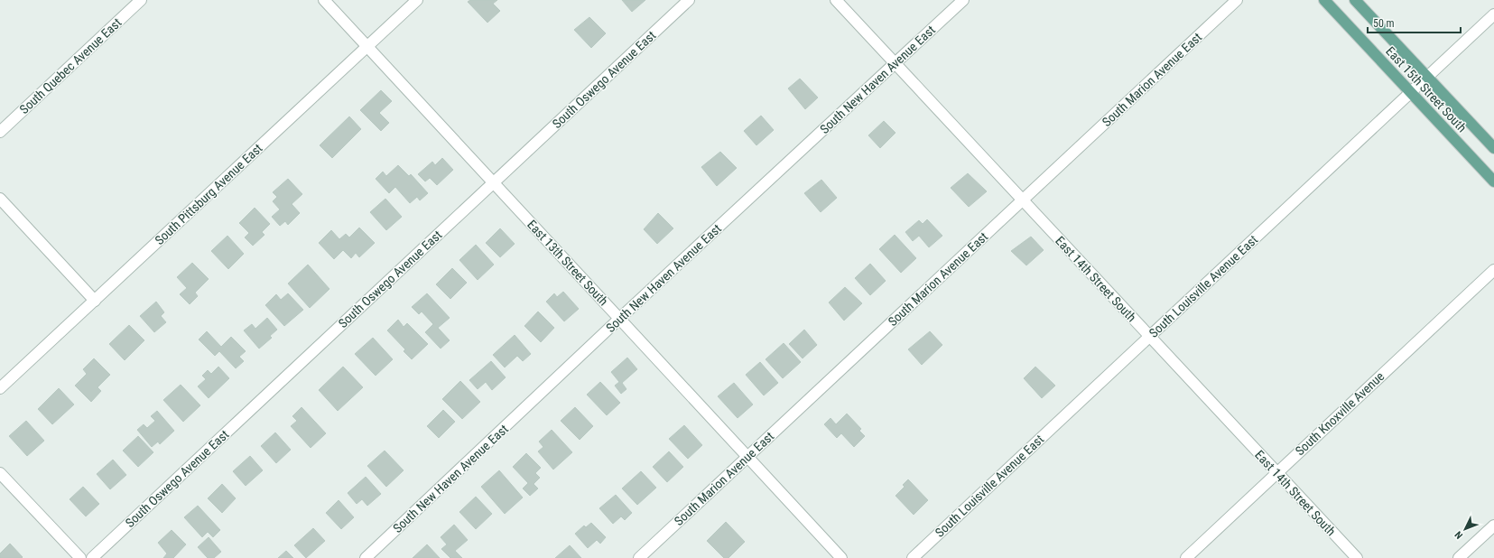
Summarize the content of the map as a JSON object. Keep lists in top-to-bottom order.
{
  "streets": {
    "main road": ["East 15th Street South"],
    "street": [
      "South Quebec Avenue East",
      "South Oswego Avenue East",
      "South New Haven Avenue East",
      "South Marion Avenue East",
      "South Pittsburg Avenue East",
      "East 13th Street South",
      "East 14th Street South",
      "South Louisville Avenue East",
      "South Knoxville Avenue"
    ]
  },
  "crossings": [
    ["South Oswego Avenue East", "East 13th Street South"],
    ["South New Haven Avenue East", "East 13th Street South"],
    ["South New Haven Avenue East", "East 14th Street South"],
    ["South Marion Avenue East", "East 13th Street South"],
    ["South Marion Avenue East", "East 14th Street South"],
    ["East 15th Street South", "South Louisville Avenue East"],
    ["South Pittsburg Avenue East", "East 13th Street South"],
    ["East 14th Street South", "South Louisville Avenue East"],
    ["East 14th Street South", "South Knoxville Avenue"]
  ],
  "scale_bar": "50 m",
  "north": "bottom left"
}
